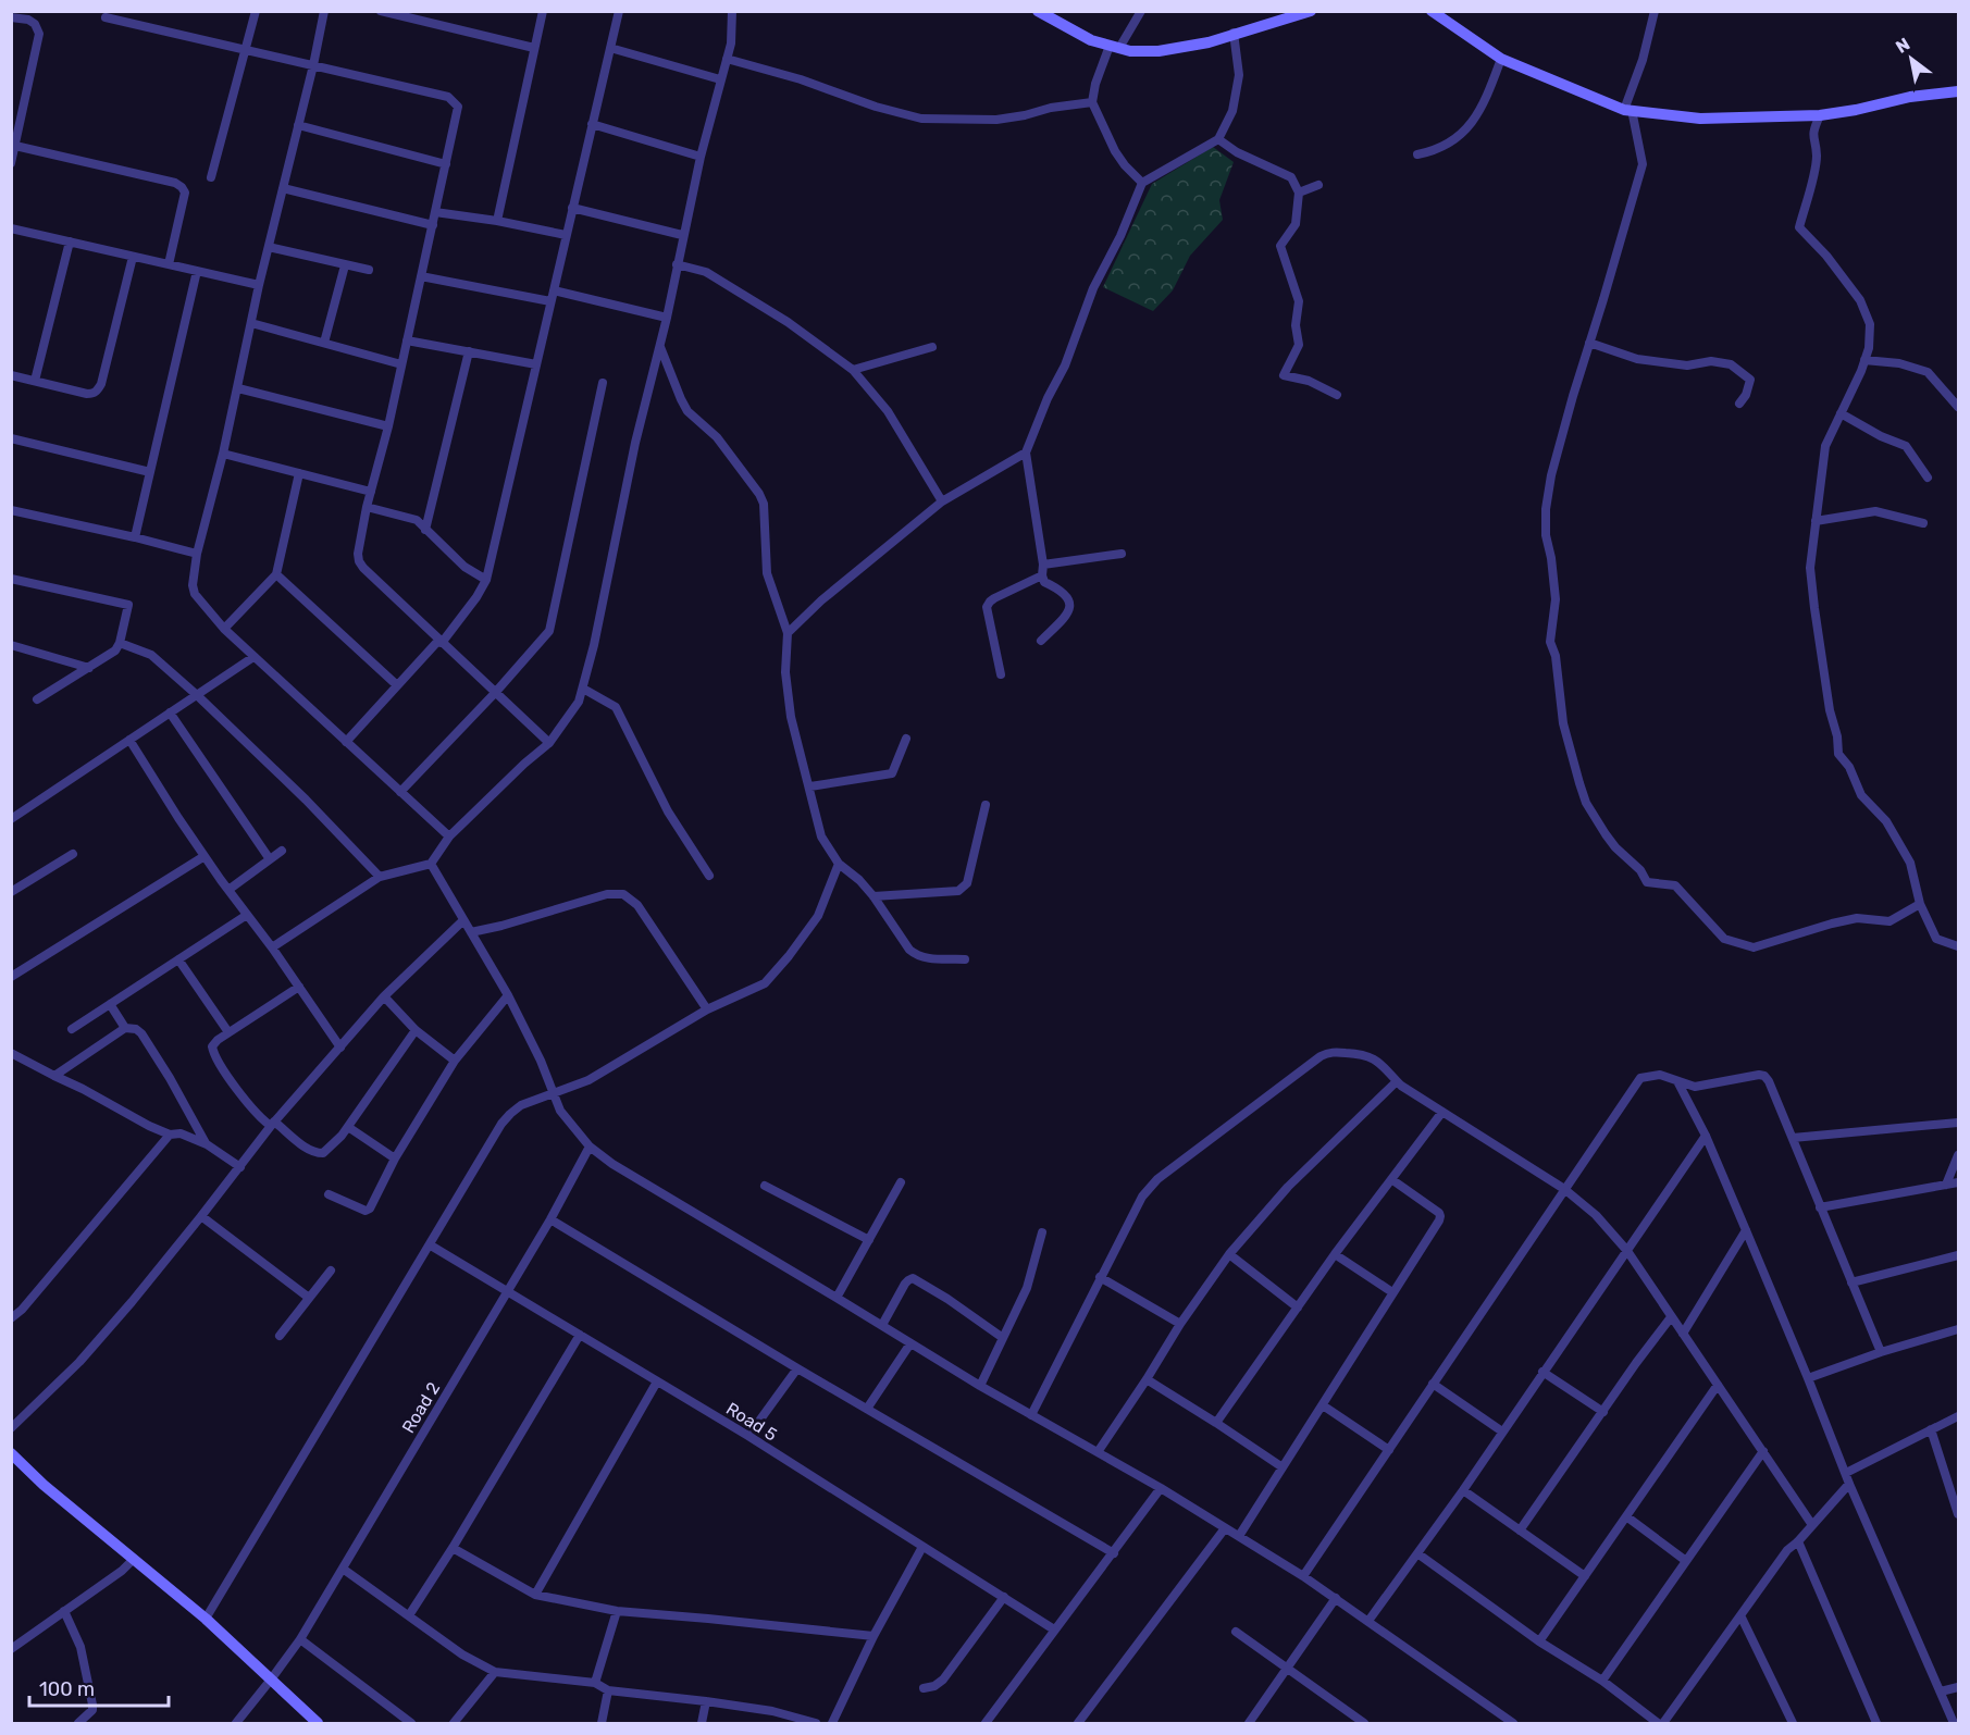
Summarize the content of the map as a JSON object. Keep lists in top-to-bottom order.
{
  "streets": {
    "street": ["Road 2", "Road 5"]
  },
  "crossings": [
    ["Road 2", "Road 5"]
  ],
  "scale_bar": "100 m",
  "north": "top left"
}
